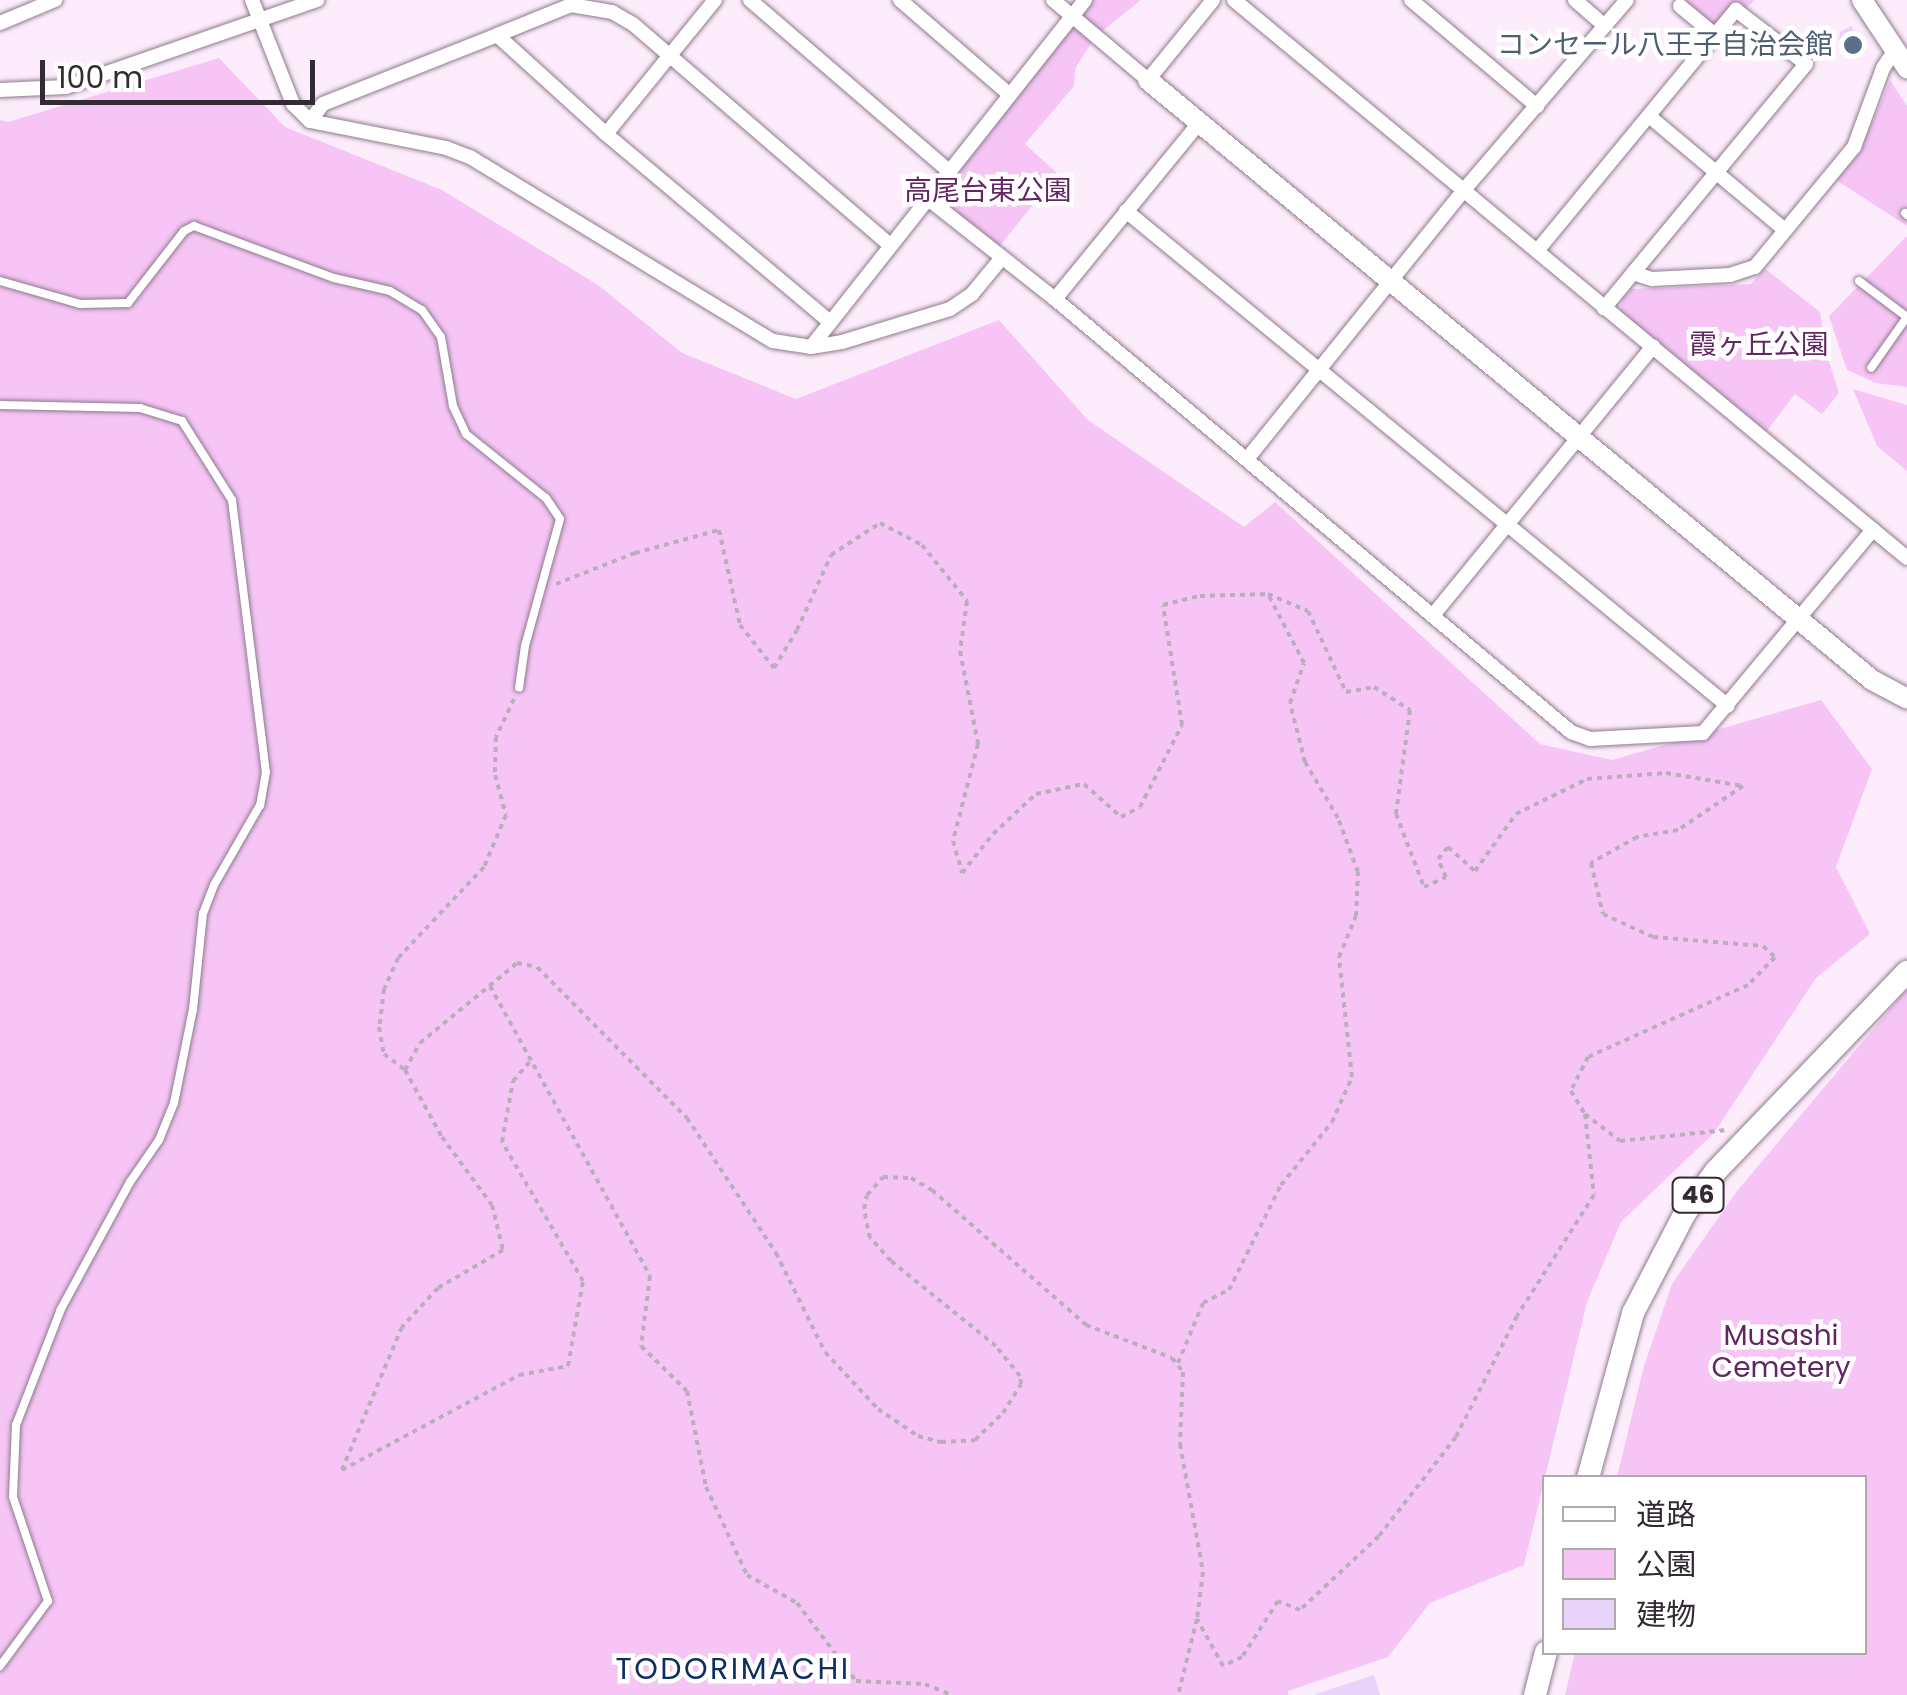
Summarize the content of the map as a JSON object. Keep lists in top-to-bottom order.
{
  "streets": {
    "main road": ["46"]
  },
  "districts": ["TODORIMACHI"],
  "parks": ["高尾台東公園", "霞ヶ丘公園", "Musashi Cemetery"],
  "places": ["コンセール八王子自治会館"],
  "legend": ["道路", "公園", "建物"],
  "scale_bar": "100 m"
}
